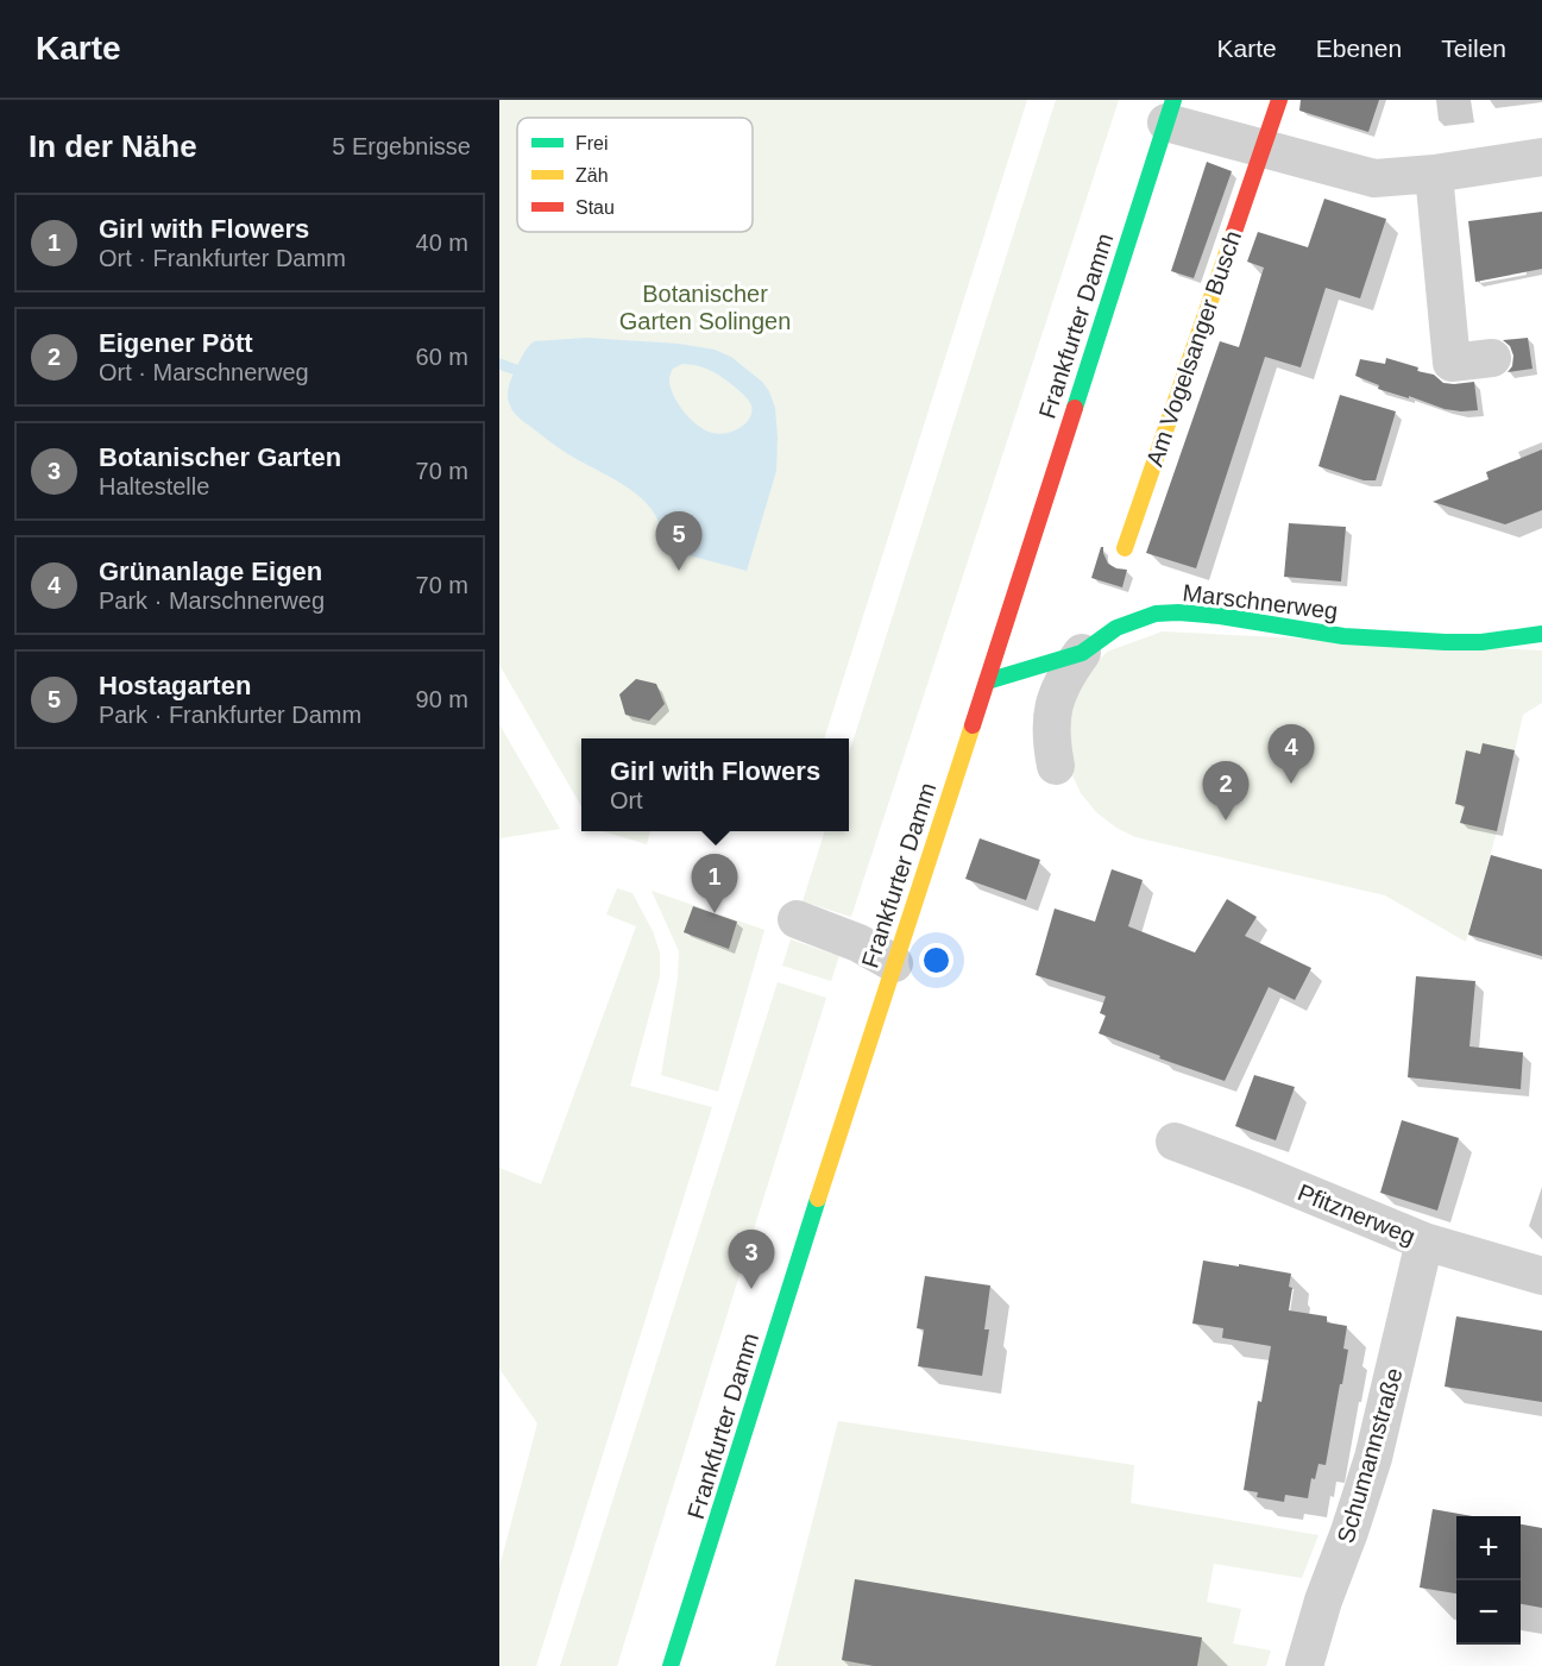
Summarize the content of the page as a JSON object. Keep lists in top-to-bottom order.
{
  "streets": {
    "main road": ["Frankfurter Damm", "Am Vogelsanger Busch", "Marschnerweg"],
    "street": ["Pfitznerweg", "Schumannstraße"]
  },
  "crossings": [
    ["Frankfurter Damm", "Marschnerweg"],
    ["Pfitznerweg", "Schumannstraße"]
  ],
  "parks": ["Botanischer Garten Solingen"],
  "legend": ["Frei", "Zäh", "Stau"],
  "page": {
    "header": "Karte",
    "nav": ["Karte", "Ebenen", "Teilen"],
    "heading": ["In der Nähe", "5 Ergebnisse"],
    "list": [
      {
        "mark": "1",
        "name": "Girl with Flowers",
        "note": "Ort · Frankfurter Damm",
        "value": "40 m"
      },
      {
        "mark": "2",
        "name": "Eigener Pött",
        "note": "Ort · Marschnerweg",
        "value": "60 m"
      },
      {
        "mark": "3",
        "name": "Botanischer Garten",
        "note": "Haltestelle",
        "value": "70 m"
      },
      {
        "mark": "4",
        "name": "Grünanlage Eigen",
        "note": "Park · Marschnerweg",
        "value": "70 m"
      },
      {
        "mark": "5",
        "name": "Hostagarten",
        "note": "Park · Frankfurter Damm",
        "value": "90 m"
      }
    ],
    "pins": [
      "5",
      "4",
      "2",
      "1",
      "3"
    ],
    "popup": ["Girl with Flowers", "Ort"],
    "map_buttons": ["+", "−"]
  }
}
